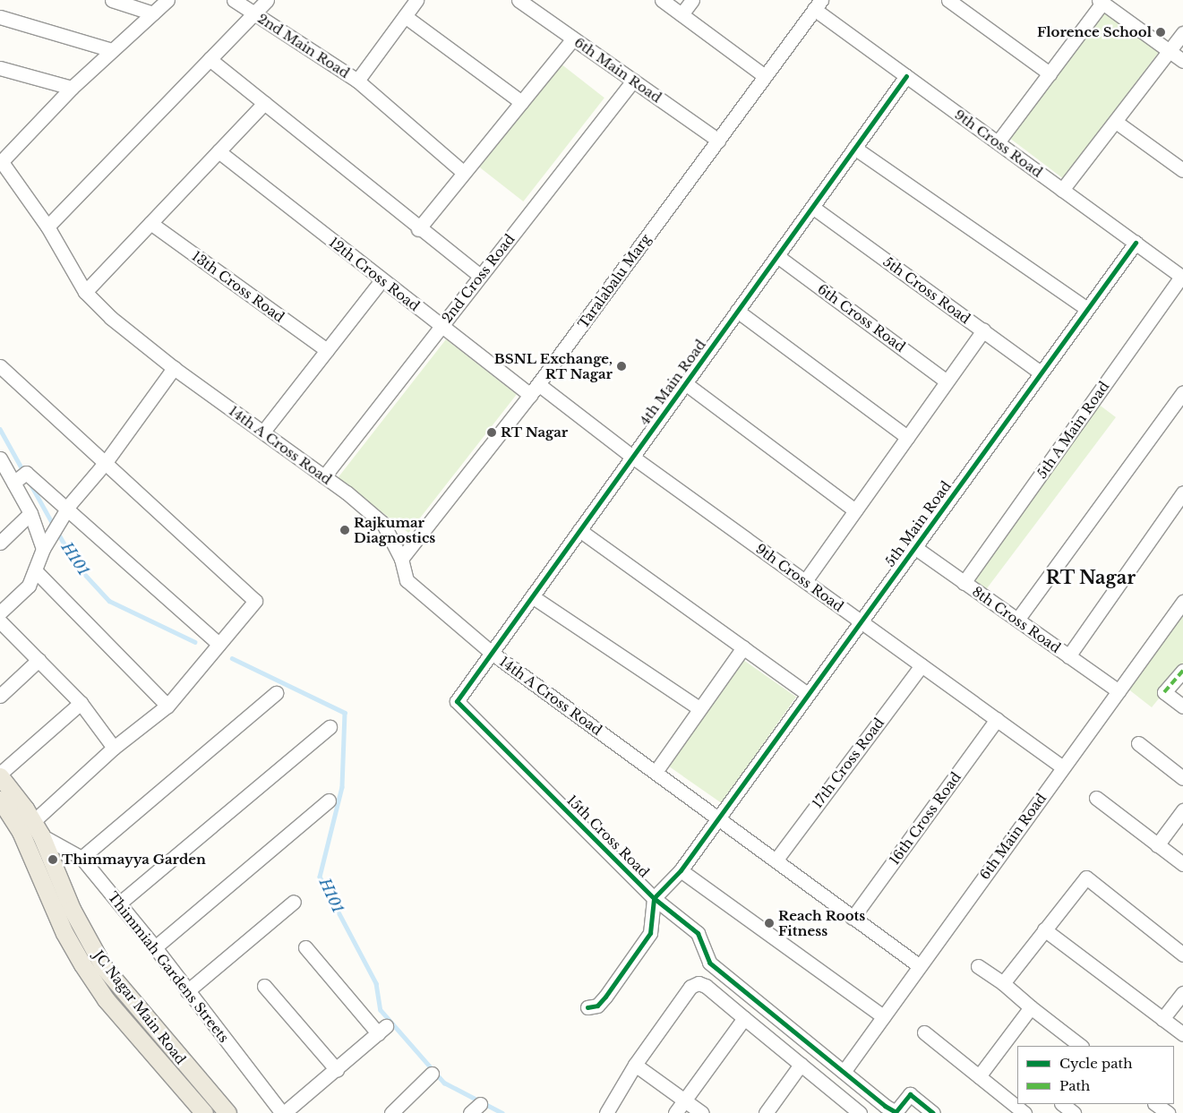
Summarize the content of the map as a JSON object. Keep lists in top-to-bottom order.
{
  "streets": {
    "main road": ["JC Nagar Main Road"],
    "street": [
      "2nd Main Road",
      "6th Main Road",
      "9th Cross Road",
      "12th Cross Road",
      "2nd Cross Road",
      "Taralabalu Marg",
      "13th Cross Road",
      "5th Cross Road",
      "6th Cross Road",
      "4th Main Road",
      "5th A Main Road",
      "14th A Cross Road",
      "5th Main Road",
      "8th Cross Road",
      "17th Cross Road",
      "16th Cross Road",
      "15th Cross Road",
      "Thimmiah Gardens Streets"
    ]
  },
  "crossings": [
    ["6th Main Road", "9th Cross Road"],
    ["6th Main Road", "2nd Cross Road"],
    ["6th Main Road", "Taralabalu Marg"],
    ["6th Main Road", "14th A Cross Road"],
    ["6th Main Road", "8th Cross Road"],
    ["6th Main Road", "15th Cross Road"],
    ["9th Cross Road", "12th Cross Road"],
    ["9th Cross Road", "Taralabalu Marg"],
    ["9th Cross Road", "4th Main Road"],
    ["9th Cross Road", "5th A Main Road"],
    ["9th Cross Road", "5th Main Road"],
    ["9th Cross Road", "17th Cross Road"],
    ["9th Cross Road", "16th Cross Road"],
    ["12th Cross Road", "2nd Cross Road"],
    ["12th Cross Road", "Taralabalu Marg"],
    ["2nd Cross Road", "14th A Cross Road"],
    ["Taralabalu Marg", "14th A Cross Road"],
    ["5th Cross Road", "4th Main Road"],
    ["5th Cross Road", "5th Main Road"],
    ["6th Cross Road", "4th Main Road"],
    ["4th Main Road", "14th A Cross Road"],
    ["4th Main Road", "15th Cross Road"],
    ["5th A Main Road", "8th Cross Road"],
    ["14th A Cross Road", "5th Main Road"],
    ["14th A Cross Road", "17th Cross Road"],
    ["14th A Cross Road", "16th Cross Road"],
    ["5th Main Road", "8th Cross Road"],
    ["5th Main Road", "15th Cross Road"],
    ["Thimmiah Gardens Streets", "JC Nagar Main Road"]
  ],
  "districts": ["RT Nagar"],
  "water": ["H101"],
  "places": [
    "Florence School",
    "BSNL Exchange, RT Nagar",
    "RT Nagar",
    "Rajkumar Diagnostics",
    "Thimmayya Garden",
    "Reach Roots Fitness"
  ],
  "legend": ["Cycle path", "Path"]
}
